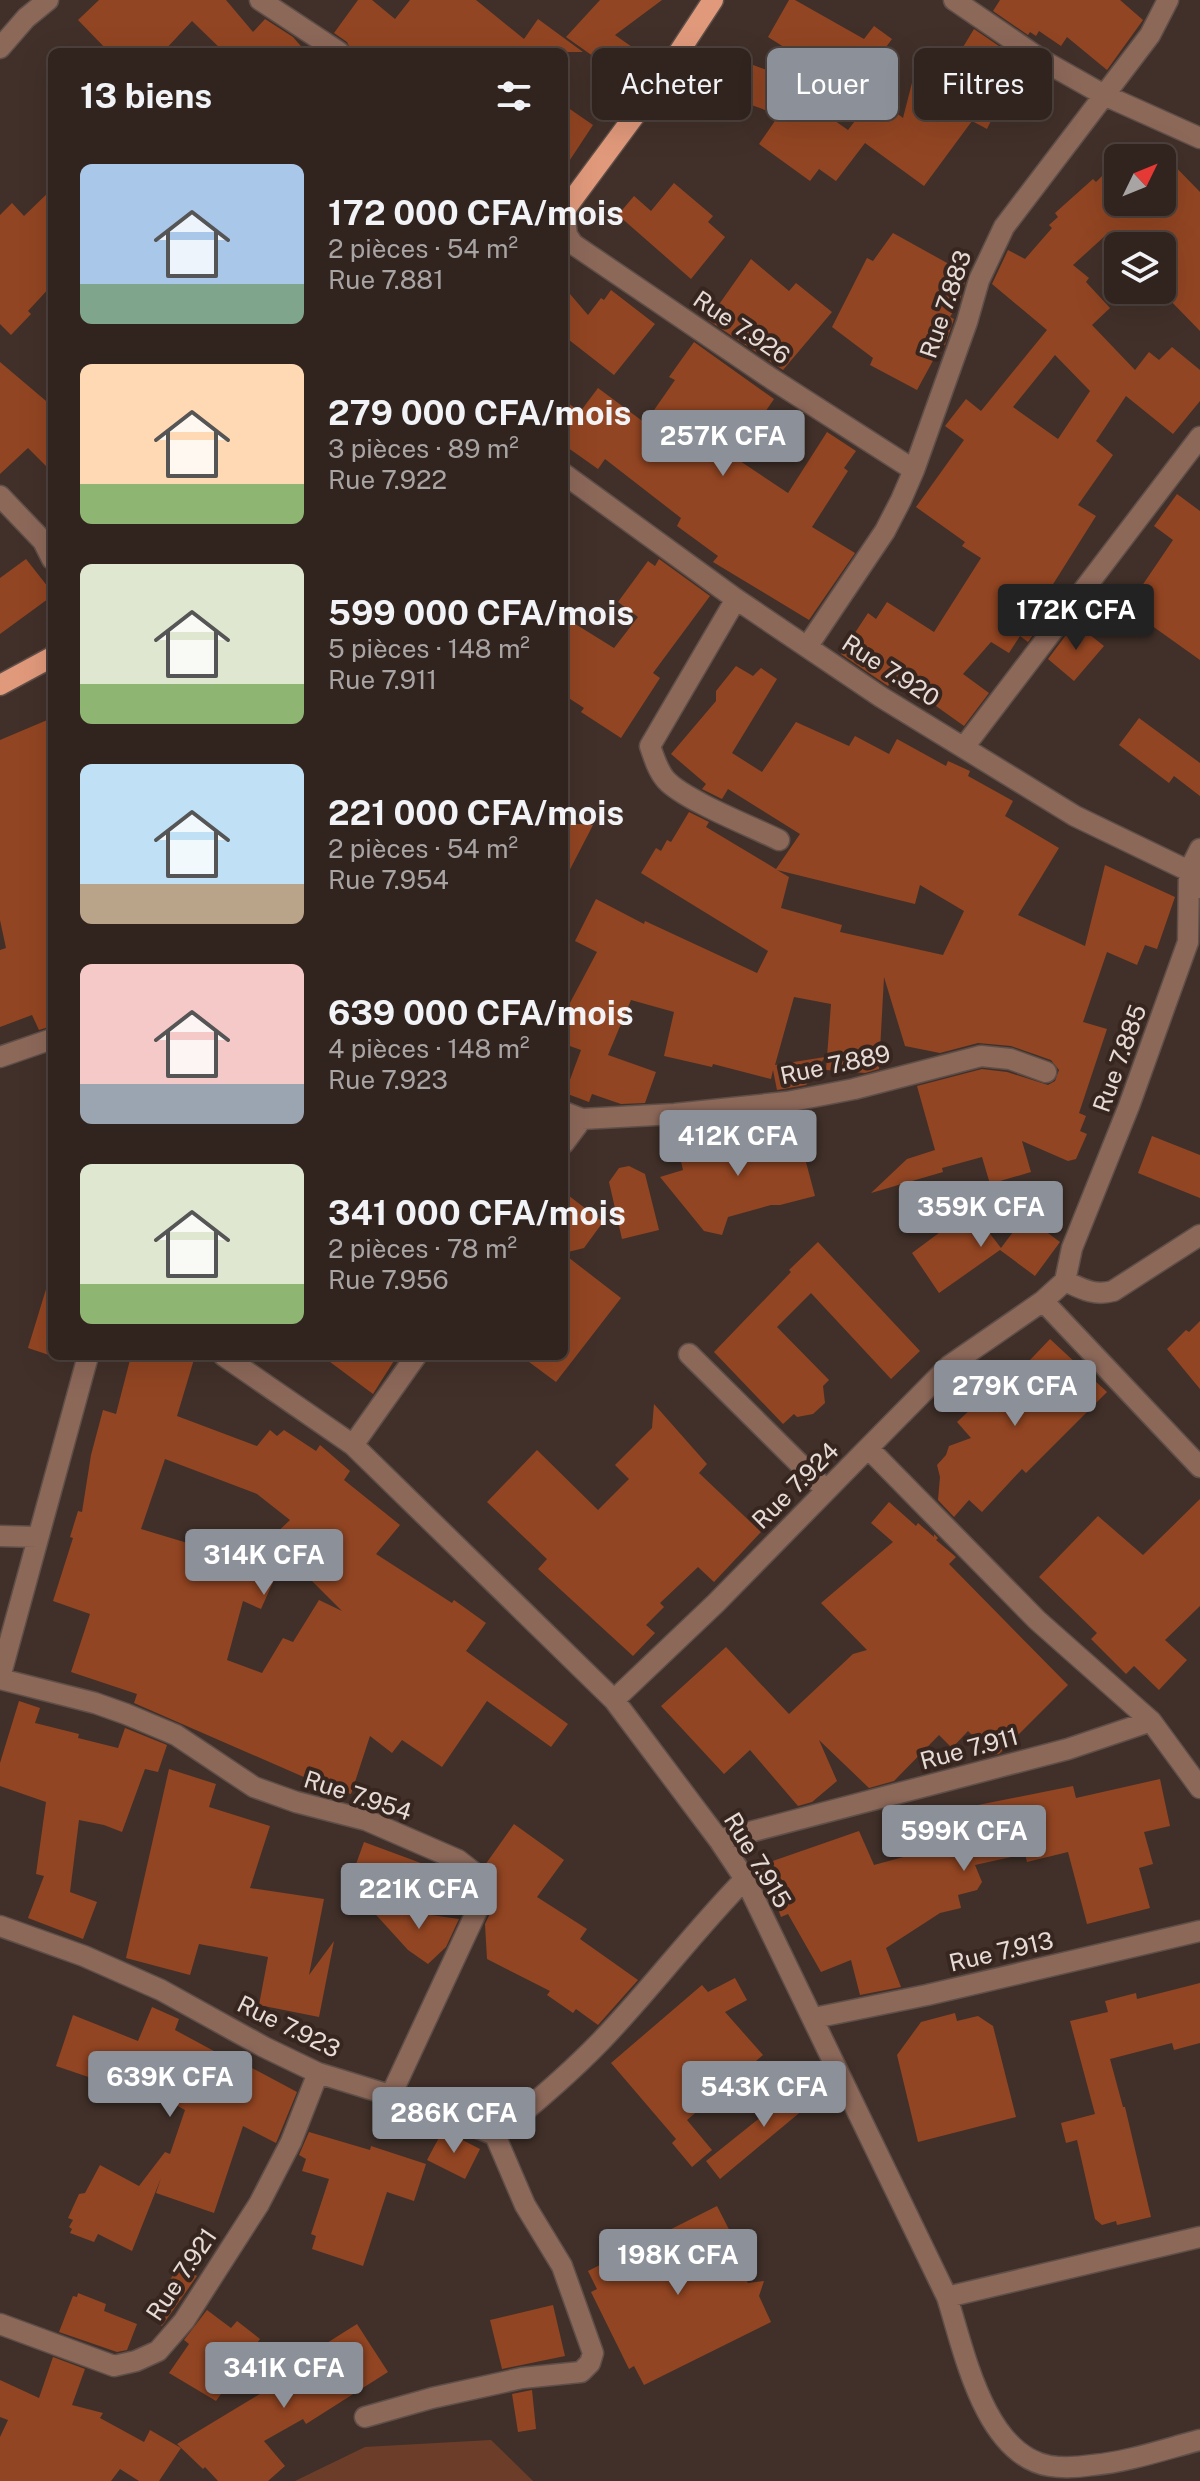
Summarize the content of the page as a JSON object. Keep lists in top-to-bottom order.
{
  "streets": {
    "street": [
      "Rue 7.883",
      "Rue 7.926",
      "Rue 7.920",
      "Rue 7.885",
      "Rue 7.889",
      "Rue 7.924",
      "Rue 7.911",
      "Rue 7.954",
      "Rue 7.915",
      "Rue 7.913",
      "Rue 7.923",
      "Rue 7.921"
    ]
  },
  "crossings": [
    ["Rue 7.883", "Rue 7.926"],
    ["Rue 7.883", "Rue 7.920"],
    ["Rue 7.920", "Rue 7.885"],
    ["Rue 7.924", "Rue 7.911"],
    ["Rue 7.924", "Rue 7.915"],
    ["Rue 7.911", "Rue 7.915"],
    ["Rue 7.954", "Rue 7.923"],
    ["Rue 7.915", "Rue 7.913"],
    ["Rue 7.923", "Rue 7.921"]
  ],
  "north": "top right",
  "page": {
    "chip": ["Acheter", "Louer", "Filtres"],
    "heading": "13 biens",
    "list": [
      {
        "name": "172 000 CFA/mois",
        "note": "2 pièces · 54 m² · Rue 7.881"
      },
      {
        "name": "279 000 CFA/mois",
        "note": "3 pièces · 89 m² · Rue 7.922"
      },
      {
        "name": "599 000 CFA/mois",
        "note": "5 pièces · 148 m² · Rue 7.911"
      },
      {
        "name": "221 000 CFA/mois",
        "note": "2 pièces · 54 m² · Rue 7.954"
      },
      {
        "name": "639 000 CFA/mois",
        "note": "4 pièces · 148 m² · Rue 7.923"
      },
      {
        "name": "341 000 CFA/mois",
        "note": "2 pièces · 78 m² · Rue 7.956"
      }
    ],
    "price": [
      "257K CFA",
      "172K CFA",
      "412K CFA",
      "359K CFA",
      "279K CFA",
      "314K CFA",
      "599K CFA",
      "221K CFA",
      "639K CFA",
      "543K CFA",
      "286K CFA",
      "198K CFA",
      "341K CFA"
    ]
  }
}
